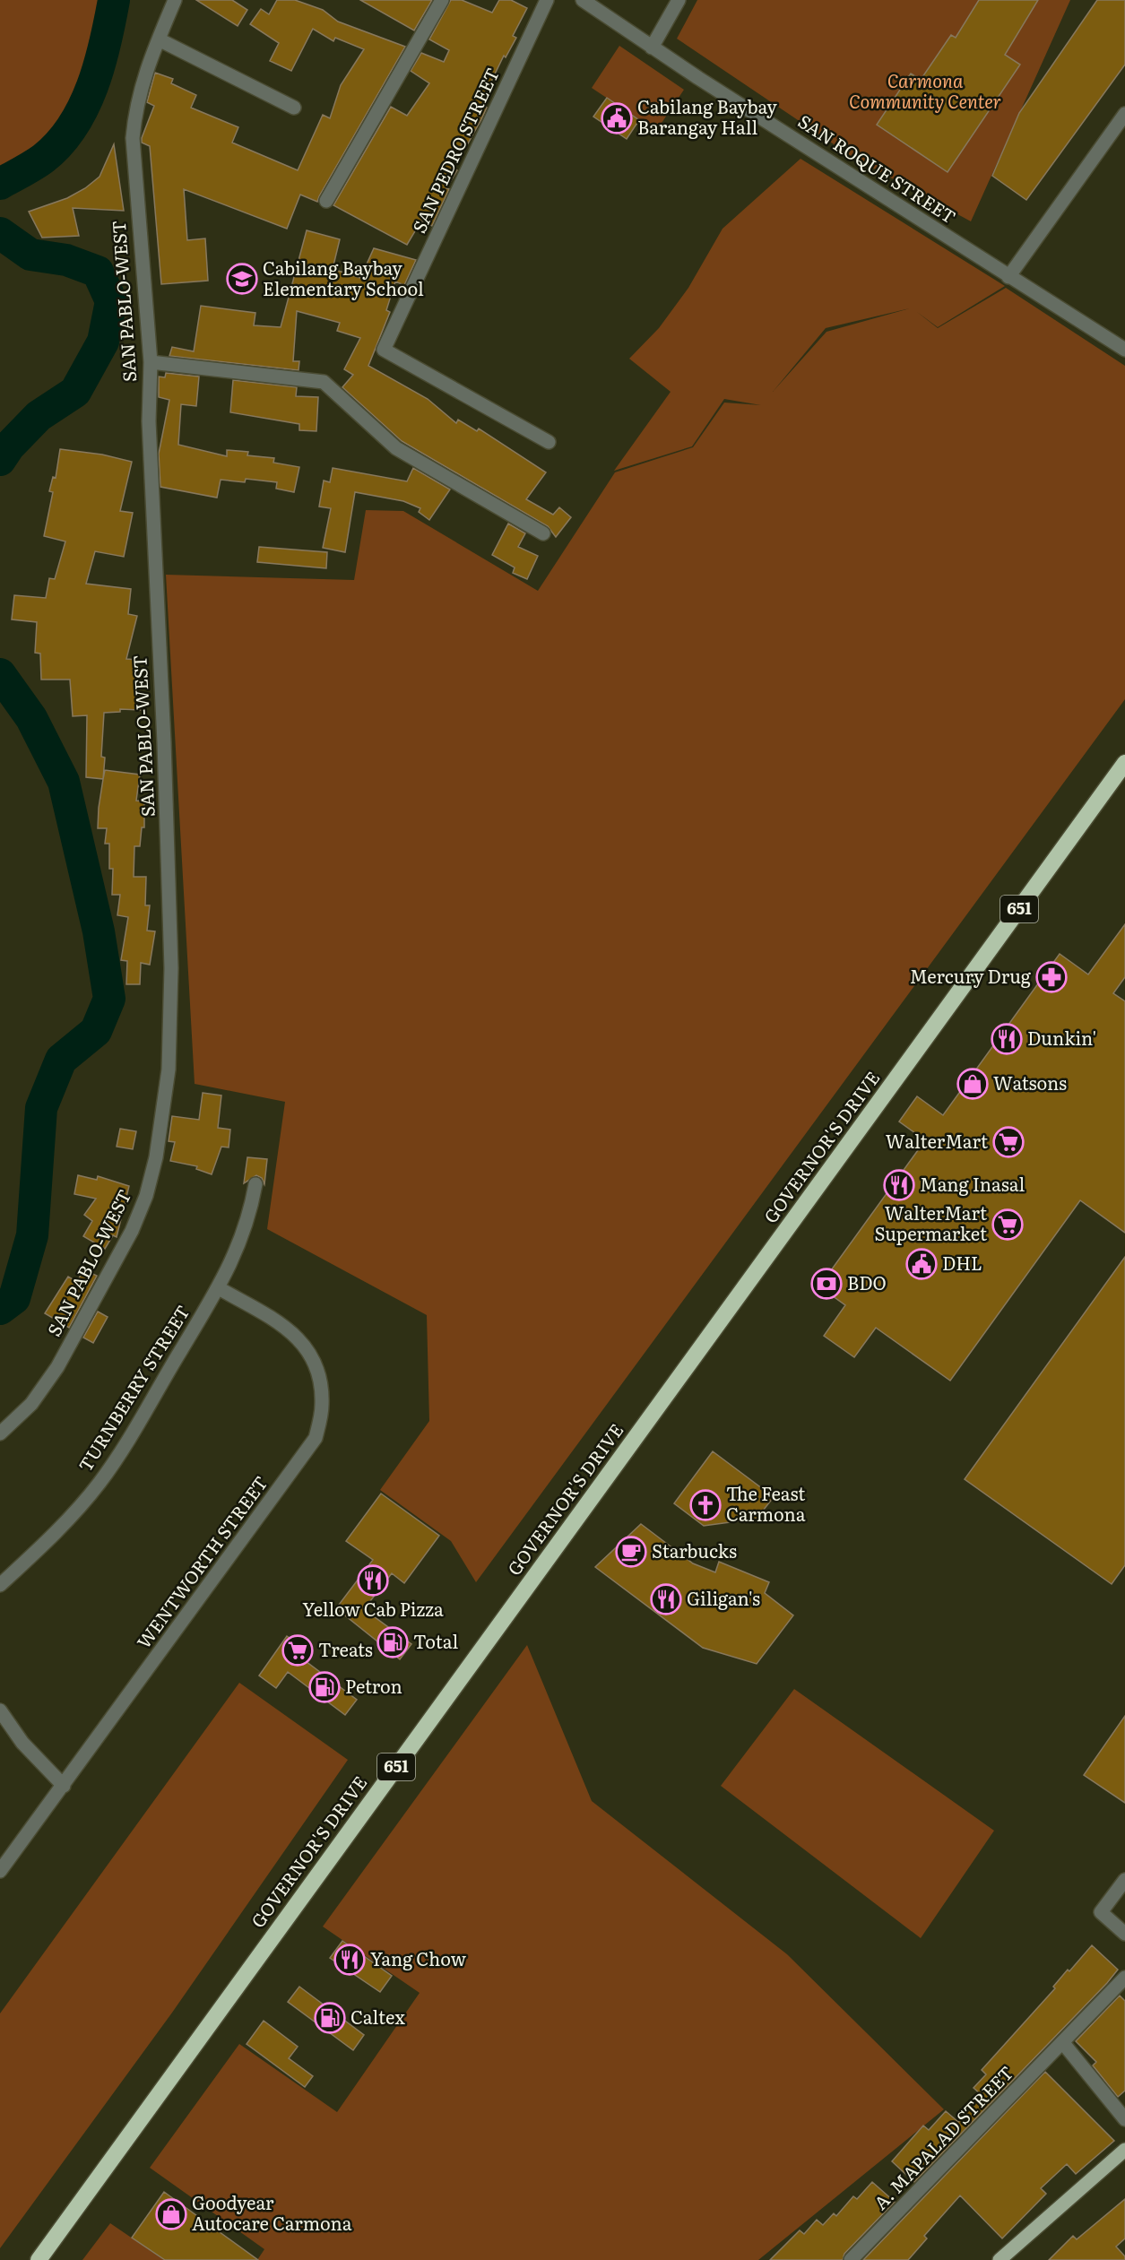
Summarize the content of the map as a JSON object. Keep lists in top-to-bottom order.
{
  "streets": {
    "highway": ["651", "GOVERNOR'S DRIVE"],
    "street": [
      "SAN PEDRO STREET",
      "SAN ROQUE STREET",
      "SAN PABLO-WEST",
      "TURNBERRY STREET",
      "WENTWORTH STREET",
      "A. MAPALAD STREET"
    ]
  },
  "crossings": [
    ["TURNBERRY STREET", "WENTWORTH STREET"]
  ],
  "parks": ["Carmona Community Center"],
  "places": {
    "public building": ["Cabilang Baybay Barangay Hall", "DHL"],
    "school or university": ["Cabilang Baybay Elementary School"],
    "pharmacy": ["Mercury Drug"],
    "restaurant": [
      "Dunkin'",
      "Mang Inasal",
      "Yellow Cab Pizza",
      "Giligan's",
      "Yang Chow"
    ],
    "shop": ["Watsons", "Goodyear Autocare Carmona"],
    "supermarket": ["WalterMart", "WalterMart Supermarket", "Treats"],
    "bank": ["BDO"],
    "church": ["The Feast Carmona"],
    "cafe": ["Starbucks"],
    "fuel station": ["Total", "Petron", "Caltex"]
  }
}
